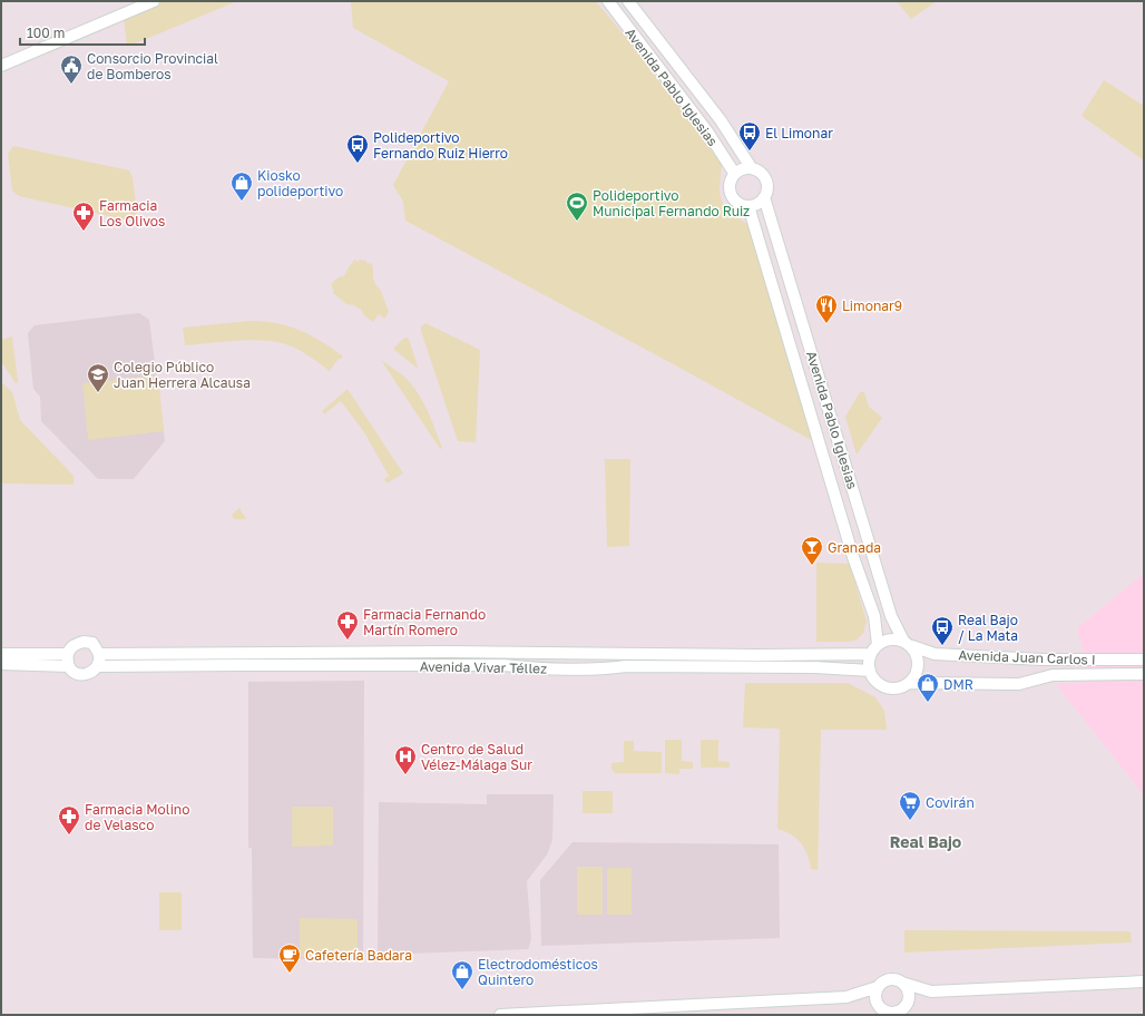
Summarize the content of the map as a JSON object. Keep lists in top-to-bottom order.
{
  "streets": {
    "street": ["Avenida Pablo Iglesias", "Avenida Juan Carlos I", "Avenida Vivar Téllez"]
  },
  "crossings": [
    ["Avenida Pablo Iglesias", "Avenida Juan Carlos I"],
    ["Avenida Pablo Iglesias", "Avenida Vivar Téllez"],
    ["Avenida Juan Carlos I", "Avenida Vivar Téllez"]
  ],
  "districts": ["Real Bajo"],
  "places": {
    "public building": ["Consorcio Provincial de Bomberos"],
    "bus stop": ["El Limonar", "Polideportivo Fernando Ruiz Hierro", "Real Bajo / La Mata"],
    "shop": ["Kiosko polideportivo", "DMR", "Electrodomésticos Quintero"],
    "sports": ["Polideportivo Municipal Fernando Ruiz"],
    "pharmacy": ["Farmacia Los Olivos", "Farmacia Fernando Martín Romero", "Farmacia Molino de Velasco"],
    "restaurant": ["Limonar9"],
    "school or university": ["Colegio Público Juan Herrera Alcausa"],
    "bar": ["Granada"],
    "hospital": ["Centro de Salud Vélez-Málaga Sur"],
    "supermarket": ["Covirán"],
    "cafe": ["Cafetería Badara"]
  },
  "scale_bar": "100 m"
}
